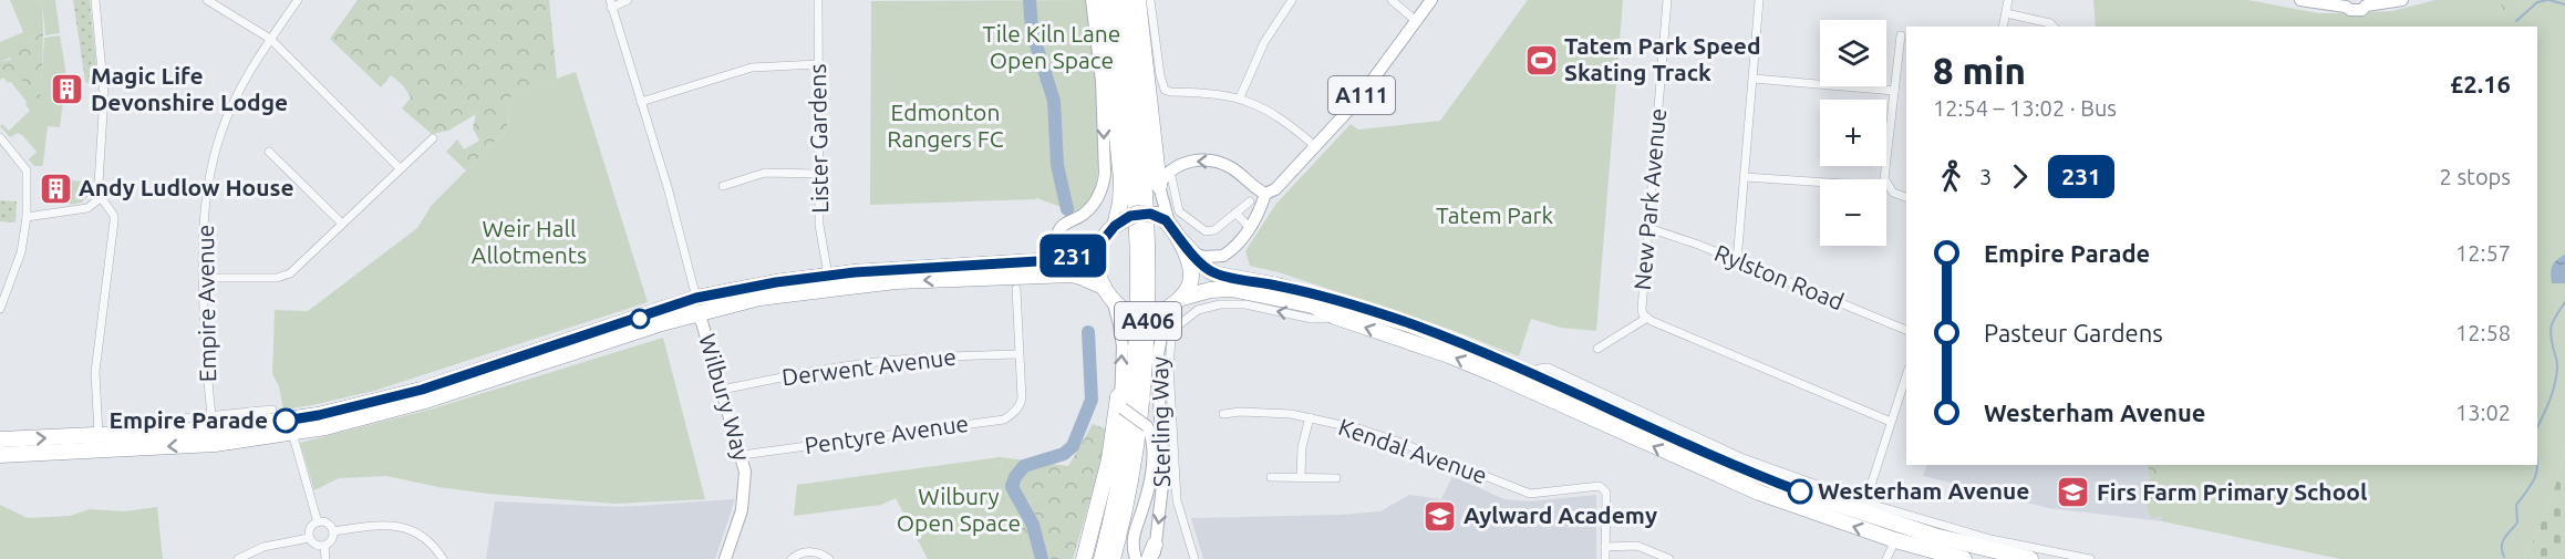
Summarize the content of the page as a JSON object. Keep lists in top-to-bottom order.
{
  "streets": {
    "highway": ["A406", "Sterling Way"],
    "street": [
      "A111",
      "Lister Gardens",
      "New Park Avenue",
      "Rylston Road",
      "Empire Avenue",
      "Derwent Avenue",
      "Wilbury Way",
      "Pentyre Avenue",
      "Kendal Avenue"
    ]
  },
  "crossings": [
    ["New Park Avenue", "Rylston Road"],
    ["A406", "Sterling Way"],
    ["Derwent Avenue", "Wilbury Way"],
    ["Derwent Avenue", "Pentyre Avenue"],
    ["Wilbury Way", "Pentyre Avenue"]
  ],
  "parks": [
    "Tile Kiln Lane Open Space",
    "Edmonton Rangers FC",
    "Tatem Park",
    "Weir Hall Allotments",
    "Wilbury Open Space"
  ],
  "places": {
    "sports": ["Tatem Park Speed Skating Track"],
    "building": ["Magic Life Devonshire Lodge", "Andy Ludlow House"],
    "other": ["Empire Parade", "Westerham Avenue"],
    "school or university": ["Firs Farm Primary School", "Aylward Academy"]
  },
  "lines": ["bus line 231"],
  "page": {
    "on_map": "231",
    "map_buttons": ["+", "−"],
    "heading": ["8 min", "12:54 – 13:02 · Bus", "£2.16"],
    "legs": ["3", "231", "2 stops"],
    "list": [
      {
        "name": "Empire Parade",
        "value": "12:57"
      },
      {
        "name": "Pasteur Gardens",
        "value": "12:58"
      },
      {
        "name": "Westerham Avenue",
        "value": "13:02"
      }
    ]
  }
}
